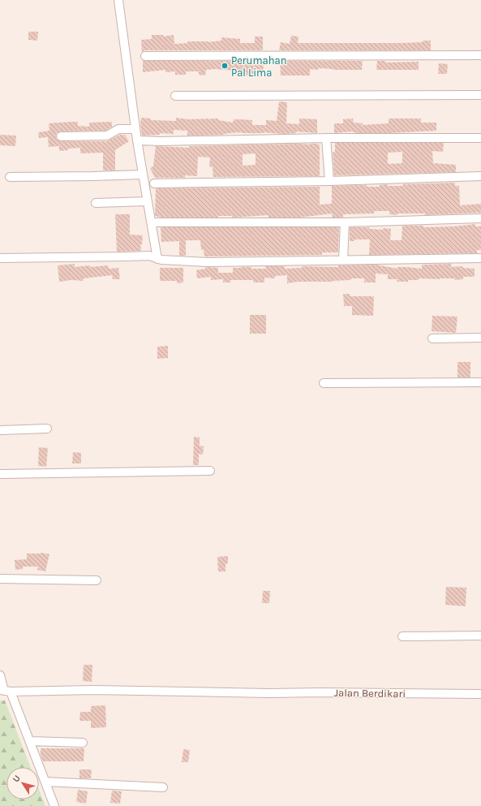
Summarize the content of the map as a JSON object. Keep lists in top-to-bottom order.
{
  "streets": {
    "street": ["Jalan Berdikari"]
  },
  "places": ["Perumahan Pal Lima"],
  "north": "top left"
}
